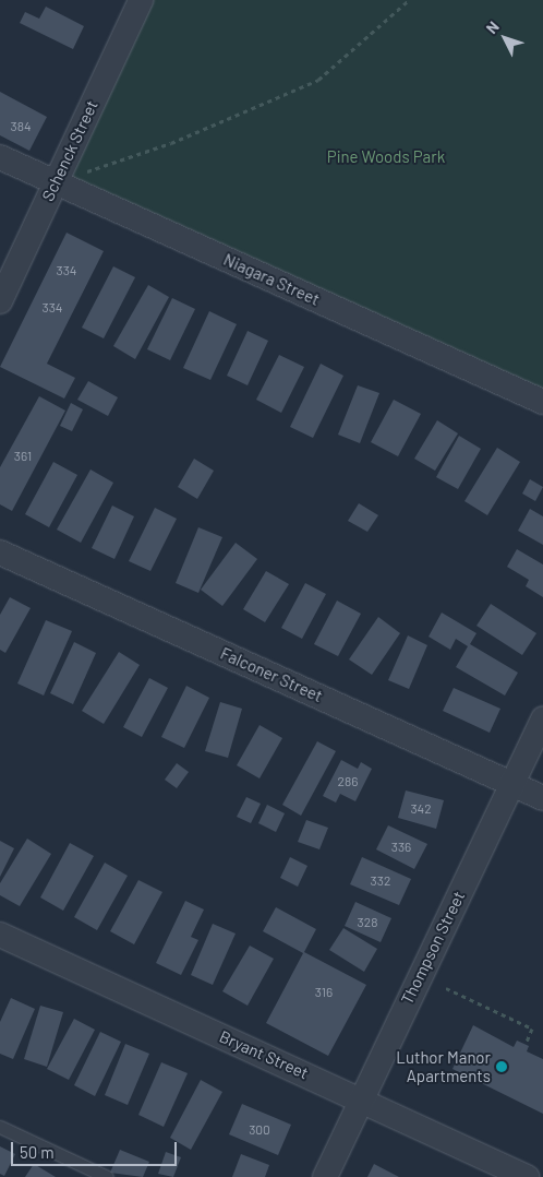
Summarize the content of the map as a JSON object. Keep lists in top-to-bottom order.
{
  "streets": {
    "street": [
      "Schenck Street",
      "Niagara Street",
      "Falconer Street",
      "Thompson Street",
      "Bryant Street"
    ]
  },
  "crossings": [
    ["Schenck Street", "Niagara Street"],
    ["Falconer Street", "Thompson Street"],
    ["Thompson Street", "Bryant Street"]
  ],
  "parks": ["Pine Woods Park"],
  "places": ["Luthor Manor Apartments"],
  "house_numbers": [
    "384",
    "334",
    "334",
    "361",
    "286",
    "342",
    "336",
    "332",
    "328",
    "316",
    "300"
  ],
  "scale_bar": "50 m",
  "north": "top left"
}
